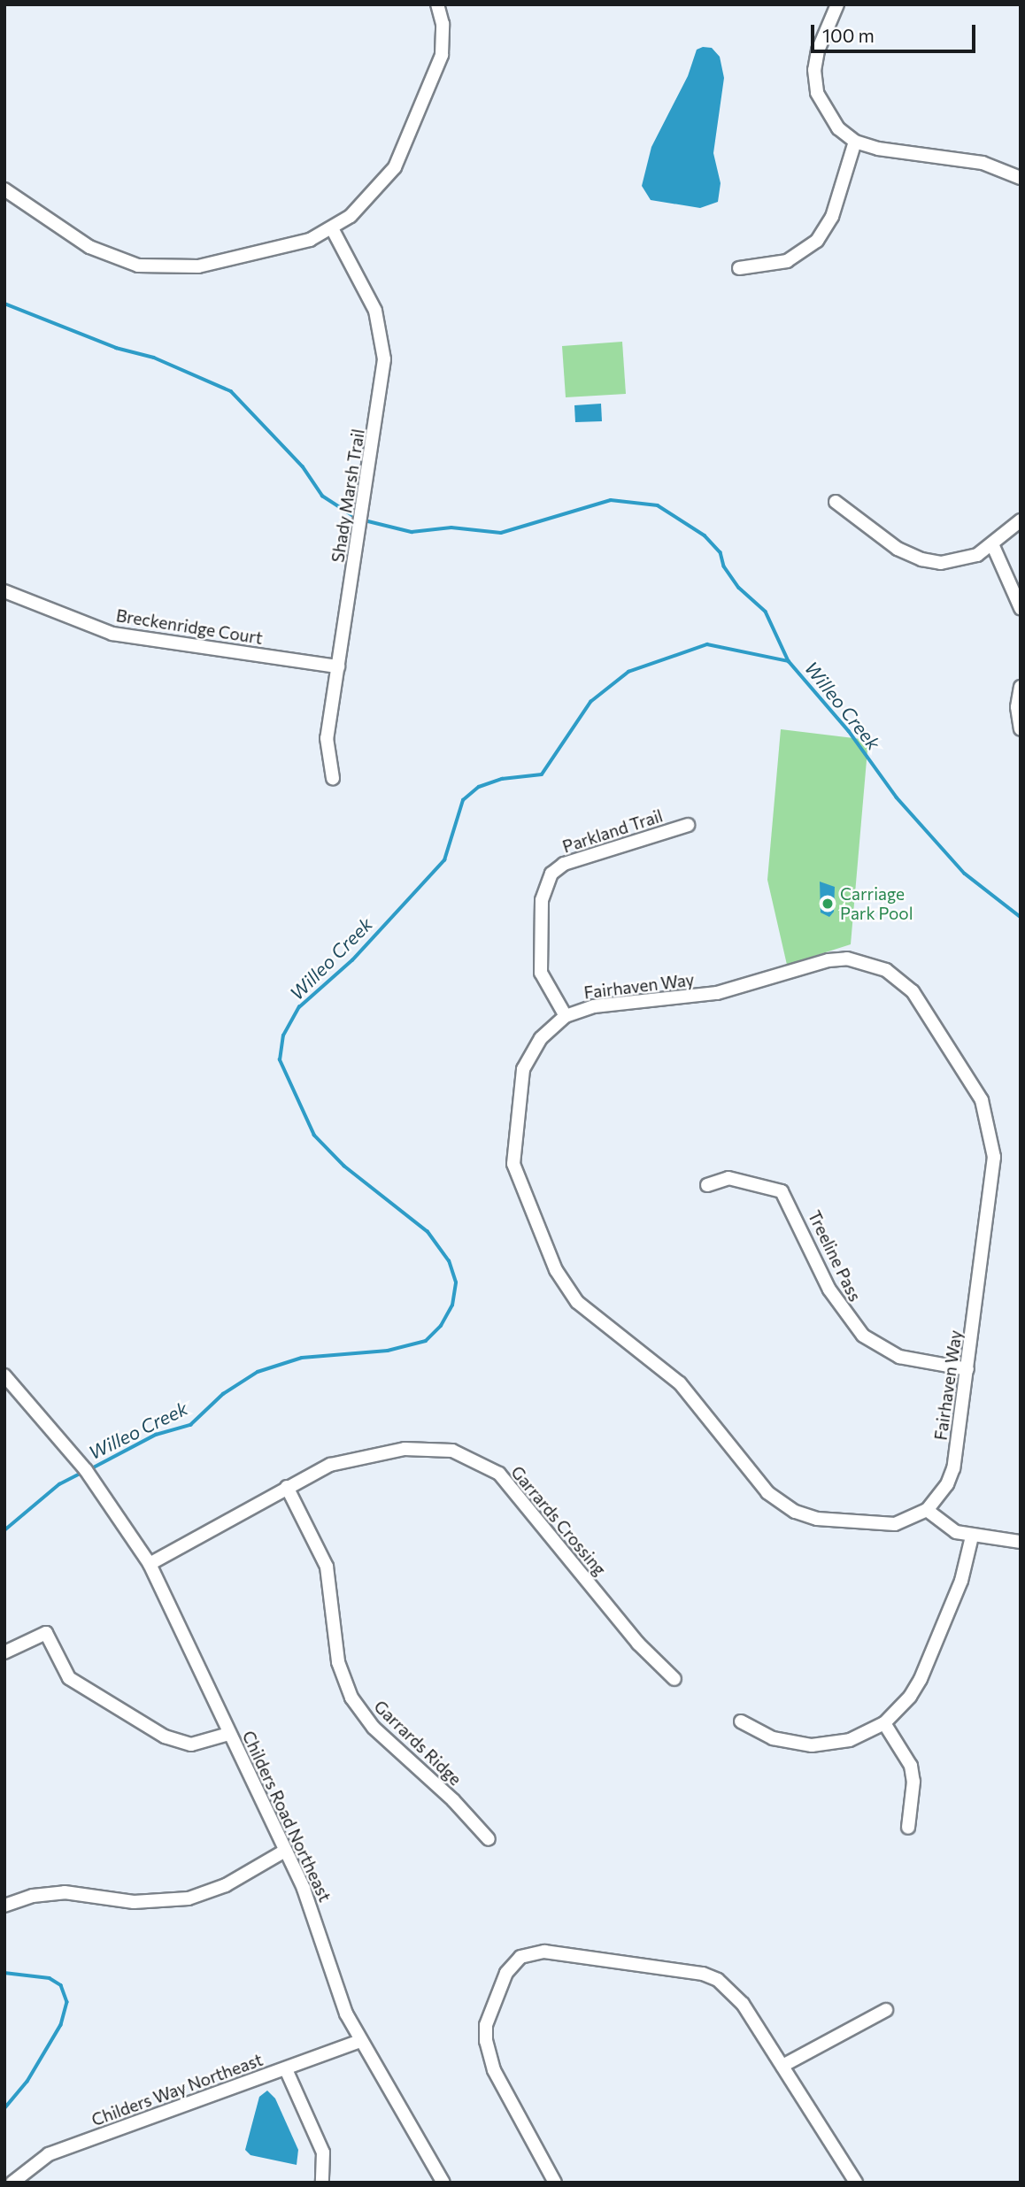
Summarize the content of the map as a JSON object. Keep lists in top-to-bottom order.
{
  "streets": {
    "street": [
      "Shady Marsh Trail",
      "Breckenridge Court",
      "Parkland Trail",
      "Fairhaven Way",
      "Treeline Pass",
      "Garrards Crossing",
      "Garrards Ridge",
      "Childers Road Northeast",
      "Childers Way Northeast"
    ]
  },
  "crossings": [
    ["Shady Marsh Trail", "Breckenridge Court"],
    ["Parkland Trail", "Fairhaven Way"],
    ["Fairhaven Way", "Treeline Pass"],
    ["Garrards Crossing", "Garrards Ridge"],
    ["Garrards Crossing", "Childers Road Northeast"],
    ["Childers Road Northeast", "Childers Way Northeast"]
  ],
  "water": ["Willeo Creek"],
  "places": ["Carriage Park Pool"],
  "scale_bar": "100 m"
}
